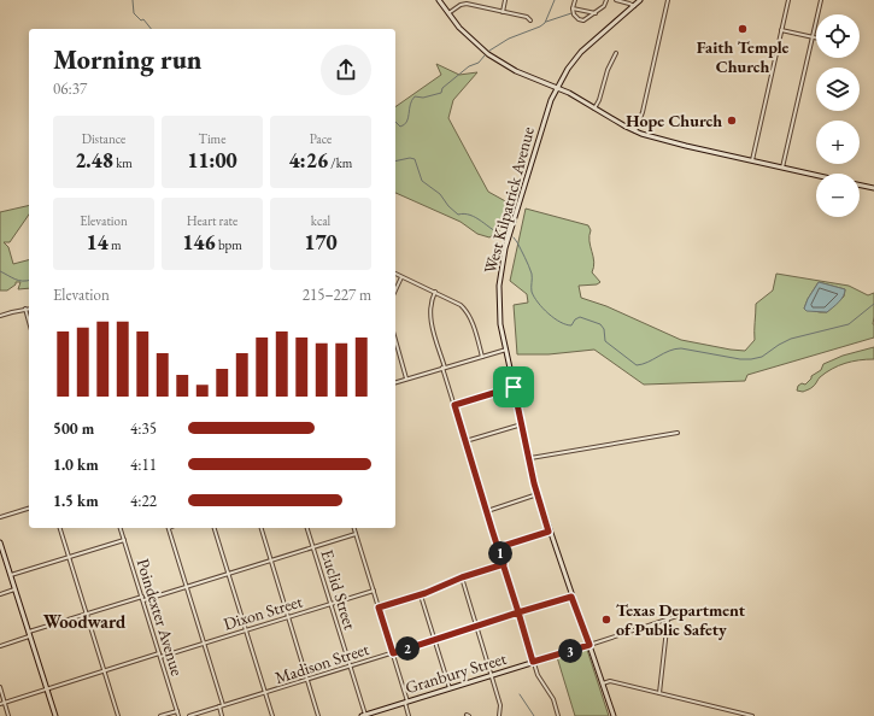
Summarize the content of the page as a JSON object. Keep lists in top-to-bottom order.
{
  "streets": {
    "main road": ["West Kilpatrick Avenue", "Granbury Street"],
    "street": [
      "Euclid Street",
      "Dixon Street",
      "Poindexter Avenue",
      "Madison Street"
    ]
  },
  "crossings": [
    ["West Kilpatrick Avenue", "Madison Street"],
    ["West Kilpatrick Avenue", "Granbury Street"],
    ["Euclid Street", "Dixon Street"],
    ["Euclid Street", "Madison Street"],
    ["Euclid Street", "Granbury Street"],
    ["Dixon Street", "Poindexter Avenue"]
  ],
  "districts": ["Woodward"],
  "places": ["Faith Temple Church", "Hope Church", "Texas Department of Public Safety"],
  "page": {
    "map_buttons": ["+", "−"],
    "heading": ["Morning run", "06:37"],
    "stats": [
      ["Distance", "2.48 km"],
      ["Time", "11:00"],
      ["Pace", "4:26 /km"],
      ["Elevation", "14 m"],
      ["Heart rate", "146 bpm"],
      ["kcal", "170"]
    ],
    "chart": ["Elevation", "215–227 m"],
    "list": [
      {
        "name": "500 m",
        "note": "4:35"
      },
      {
        "name": "1.0 km",
        "note": "4:11"
      },
      {
        "name": "1.5 km",
        "note": "4:22"
      }
    ],
    "pins": ["1", "2", "3"]
  }
}
